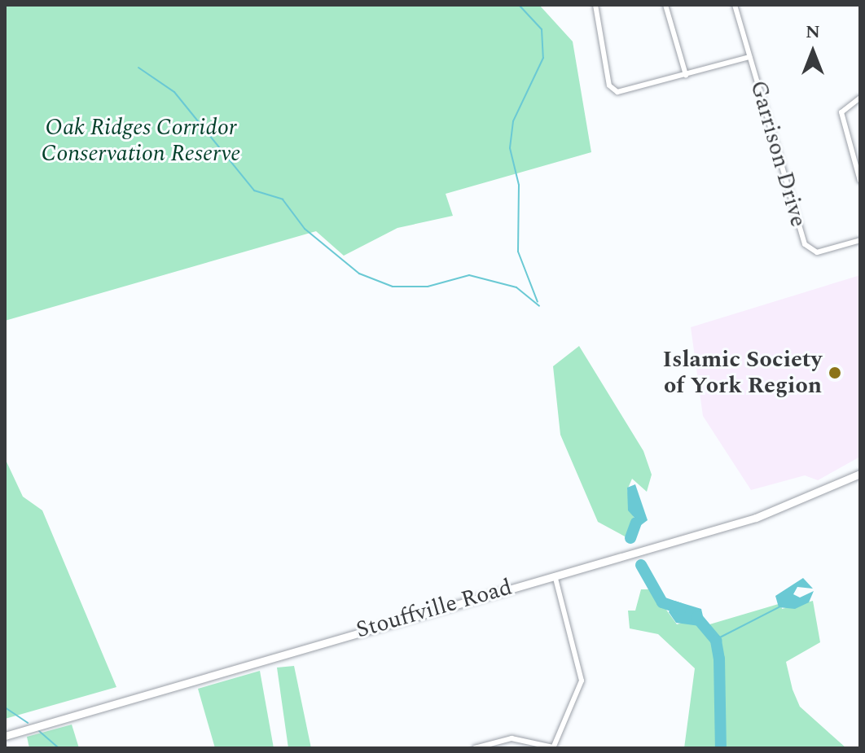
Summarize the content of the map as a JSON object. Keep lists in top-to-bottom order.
{
  "streets": {
    "main road": ["Stouffville Road"],
    "street": ["Garrison Drive"]
  },
  "parks": ["Oak Ridges Corridor Conservation Reserve"],
  "places": ["Islamic Society of York Region"],
  "north": "top"
}
